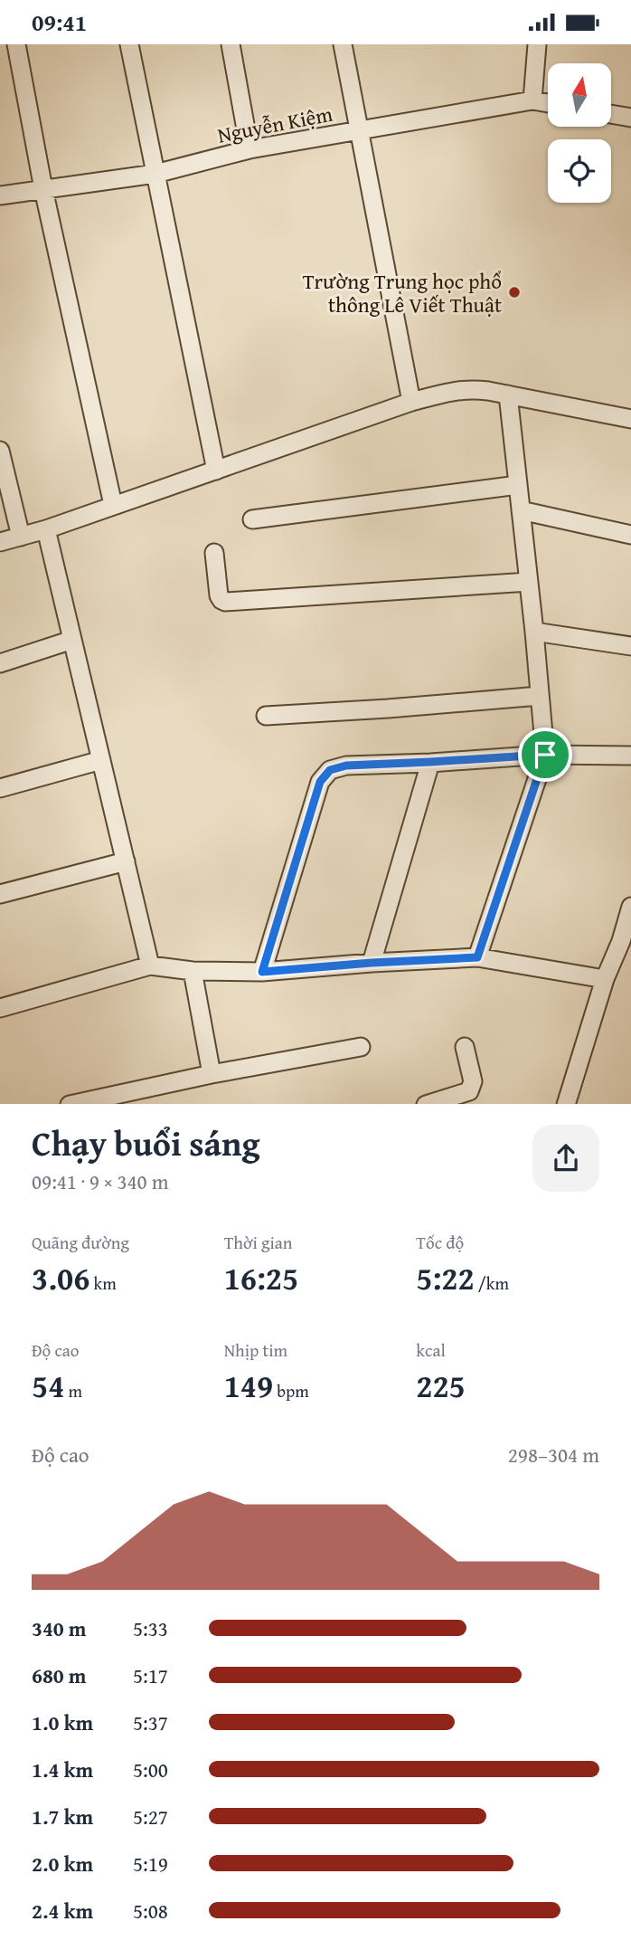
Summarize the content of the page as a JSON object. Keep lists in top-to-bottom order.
{
  "streets": {
    "street": ["Nguyễn Kiệm"]
  },
  "places": ["Trường Trung học phổ thông Lê Viết Thuật"],
  "north": "top",
  "page": {
    "status": "09:41",
    "heading": ["Chạy buổi sáng", "09:41 · 9 × 340 m"],
    "stats": [
      ["Quãng đường", "3.06 km"],
      ["Thời gian", "16:25"],
      ["Tốc độ", "5:22 /km"],
      ["Độ cao", "54 m"],
      ["Nhịp tim", "149 bpm"],
      ["kcal", "225"]
    ],
    "chart": ["Độ cao", "298–304 m"],
    "list": [
      {
        "name": "340 m",
        "note": "5:33"
      },
      {
        "name": "680 m",
        "note": "5:17"
      },
      {
        "name": "1.0 km",
        "note": "5:37"
      },
      {
        "name": "1.4 km",
        "note": "5:00"
      },
      {
        "name": "1.7 km",
        "note": "5:27"
      },
      {
        "name": "2.0 km",
        "note": "5:19"
      },
      {
        "name": "2.4 km",
        "note": "5:08"
      }
    ]
  }
}
